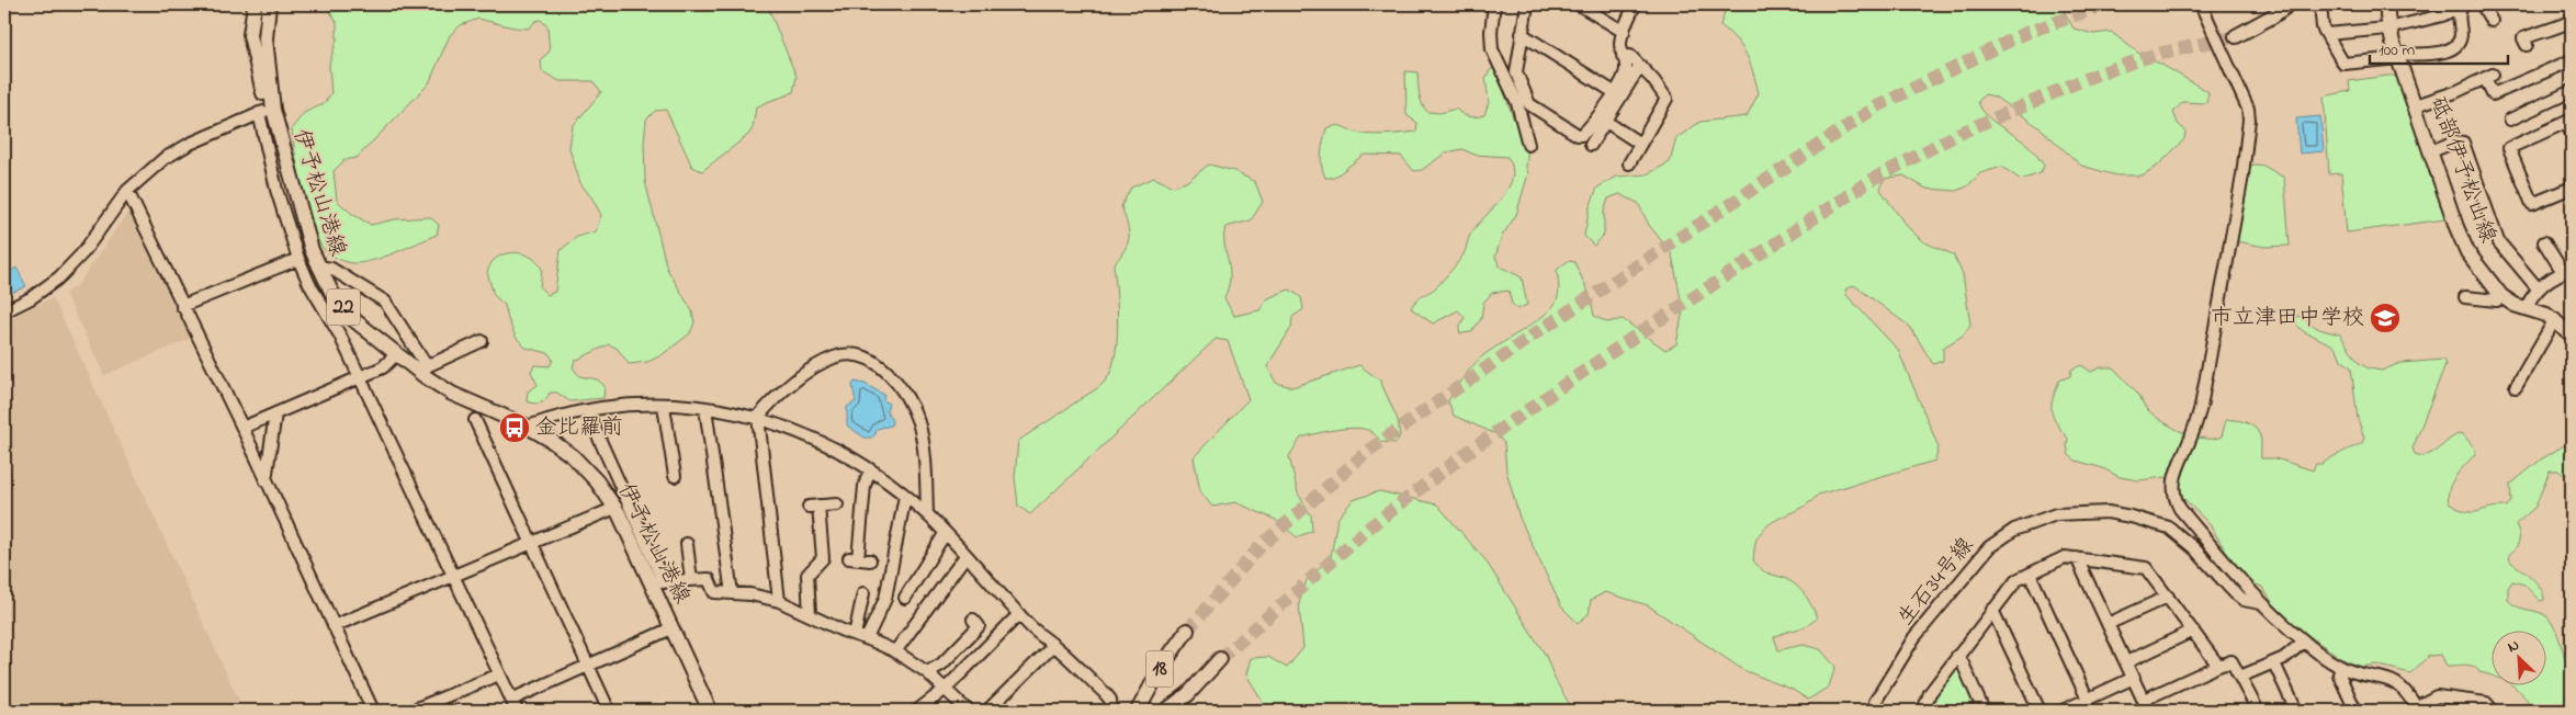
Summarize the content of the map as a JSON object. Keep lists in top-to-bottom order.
{
  "streets": {
    "main road": [
      "砥部伊予松山線",
      "伊予松山港線",
      "22",
      "18"
    ],
    "street": ["生石34号線"]
  },
  "places": {
    "school or university": ["市立津田中学校"],
    "bus stop": ["金比羅前"]
  },
  "scale_bar": "100 m",
  "north": "top left"
}
